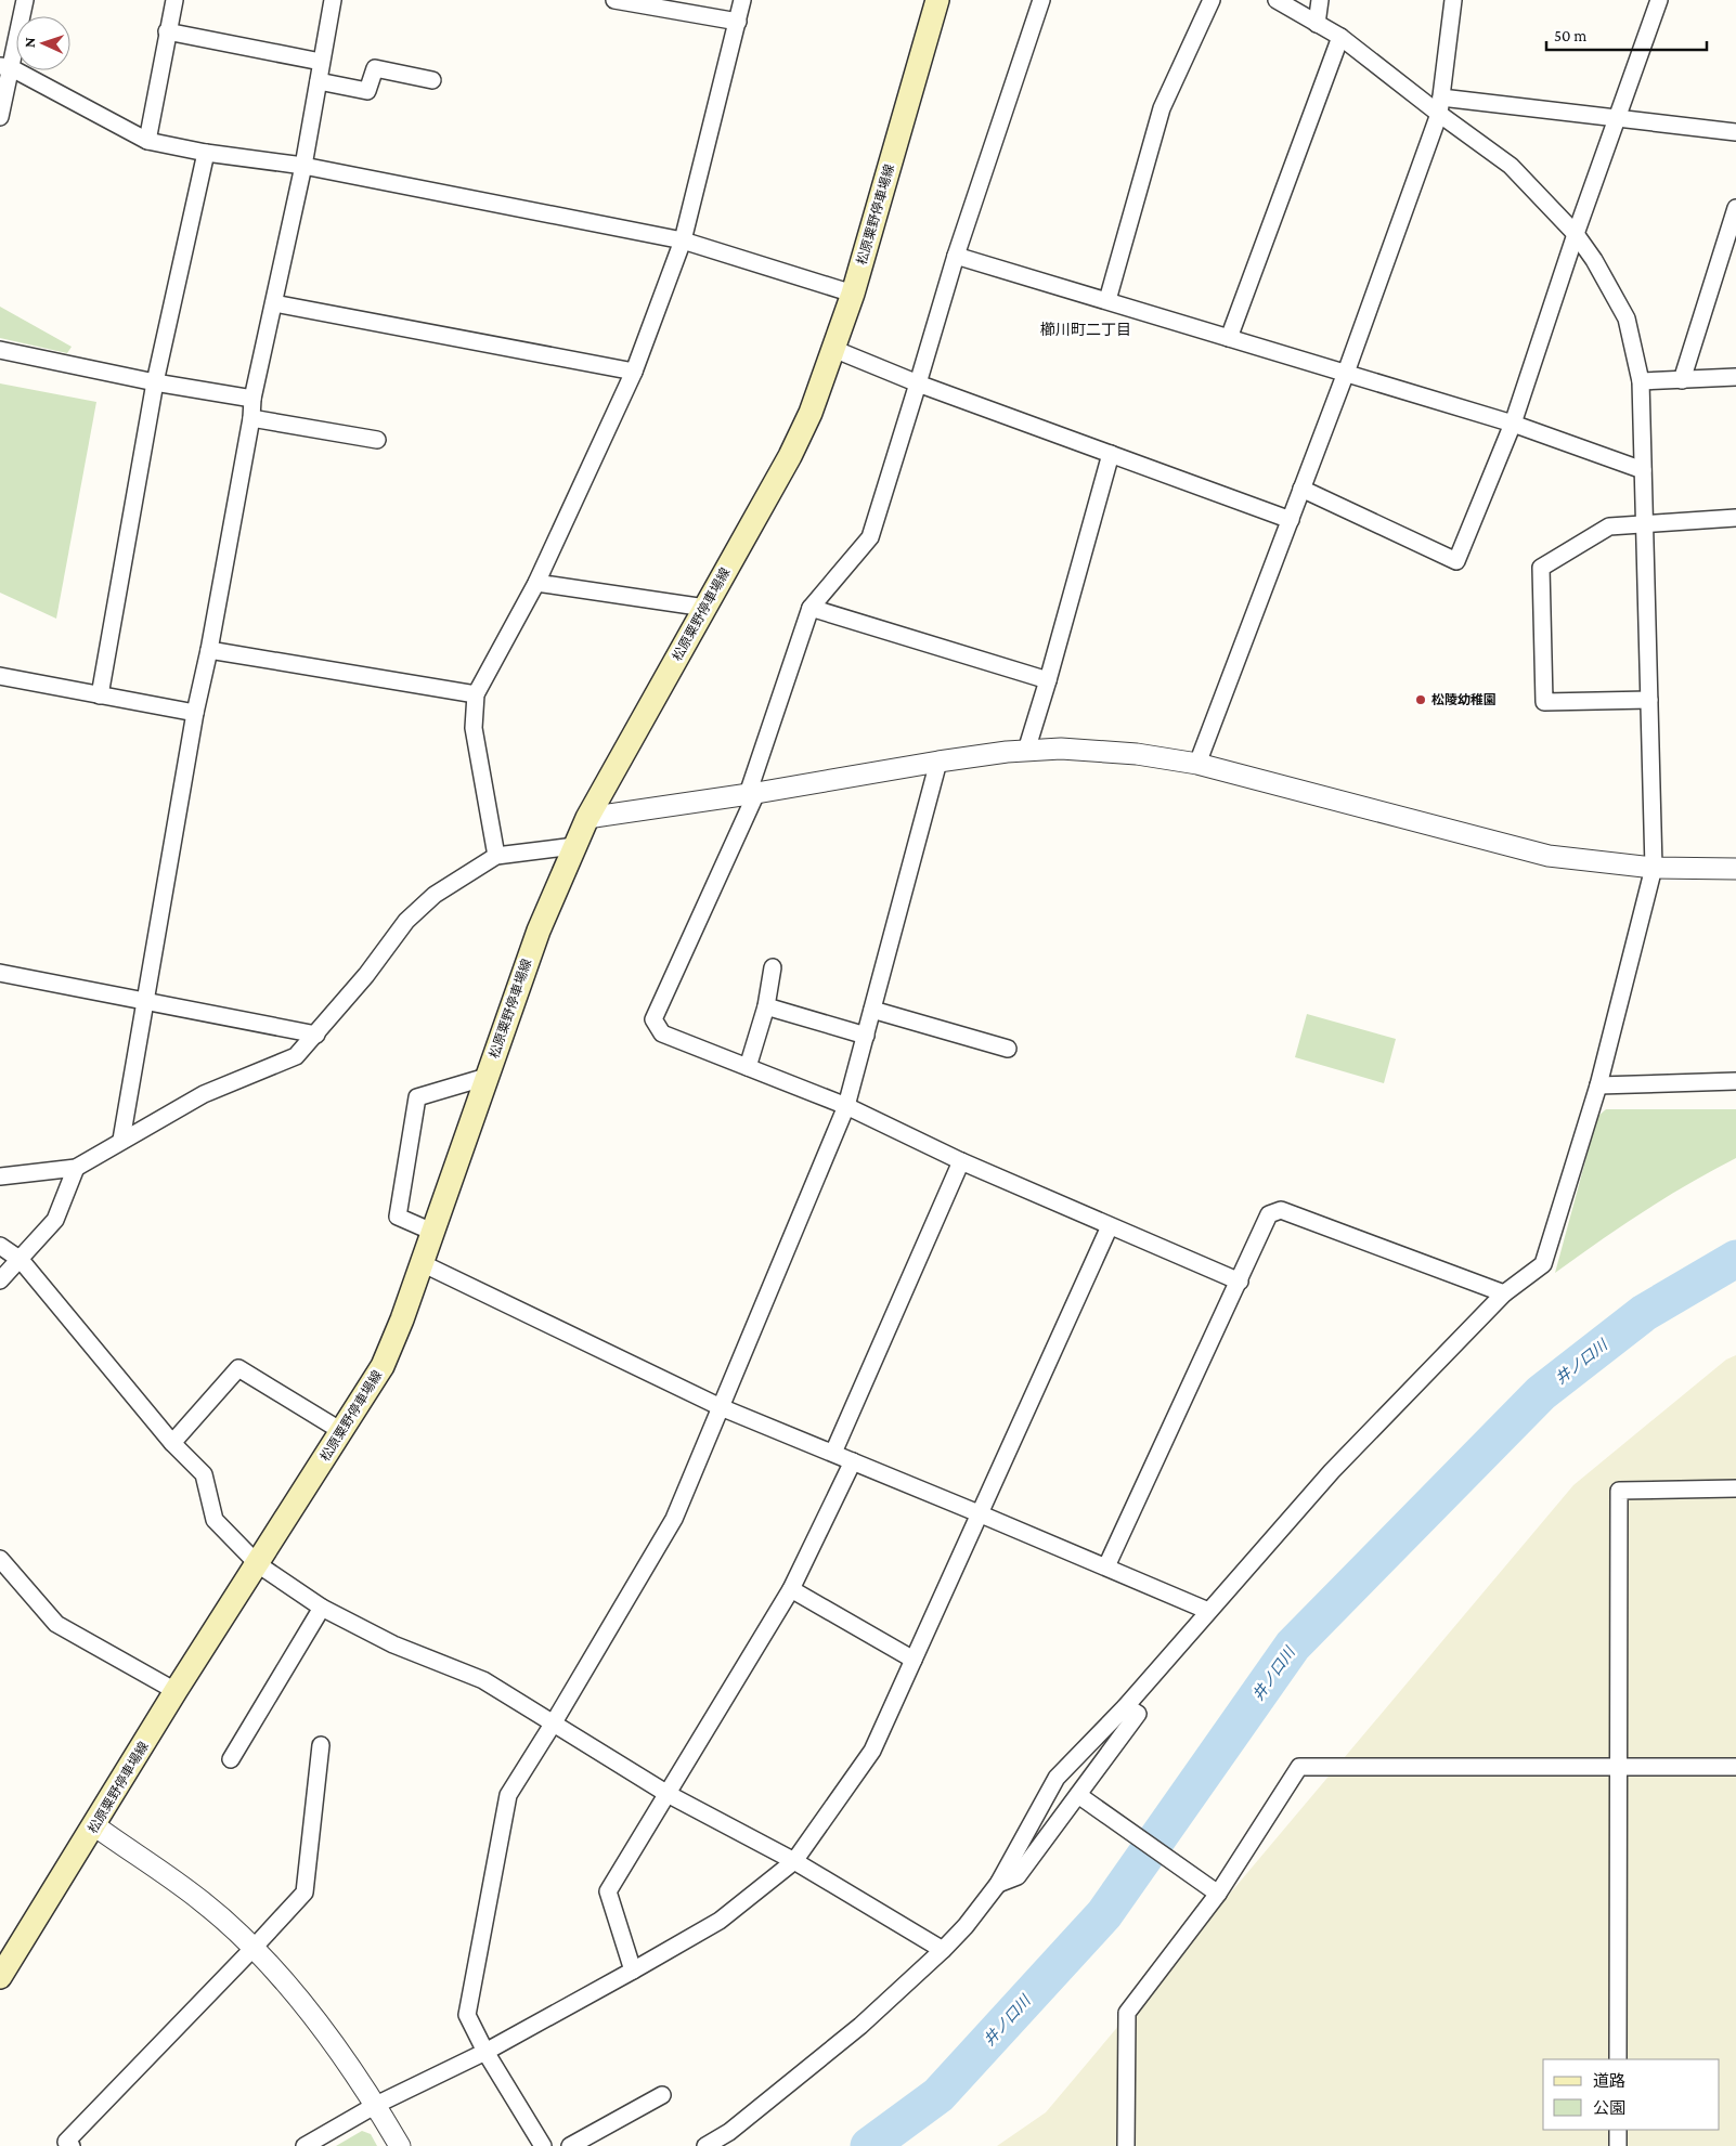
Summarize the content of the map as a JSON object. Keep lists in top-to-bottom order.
{
  "streets": {
    "main road": ["松原粟野停車場線"]
  },
  "districts": ["櫛川町二丁目"],
  "water": ["井ノ口川"],
  "places": ["松陵幼稚園"],
  "legend": ["道路", "公園"],
  "scale_bar": "50 m",
  "north": "left"
}
